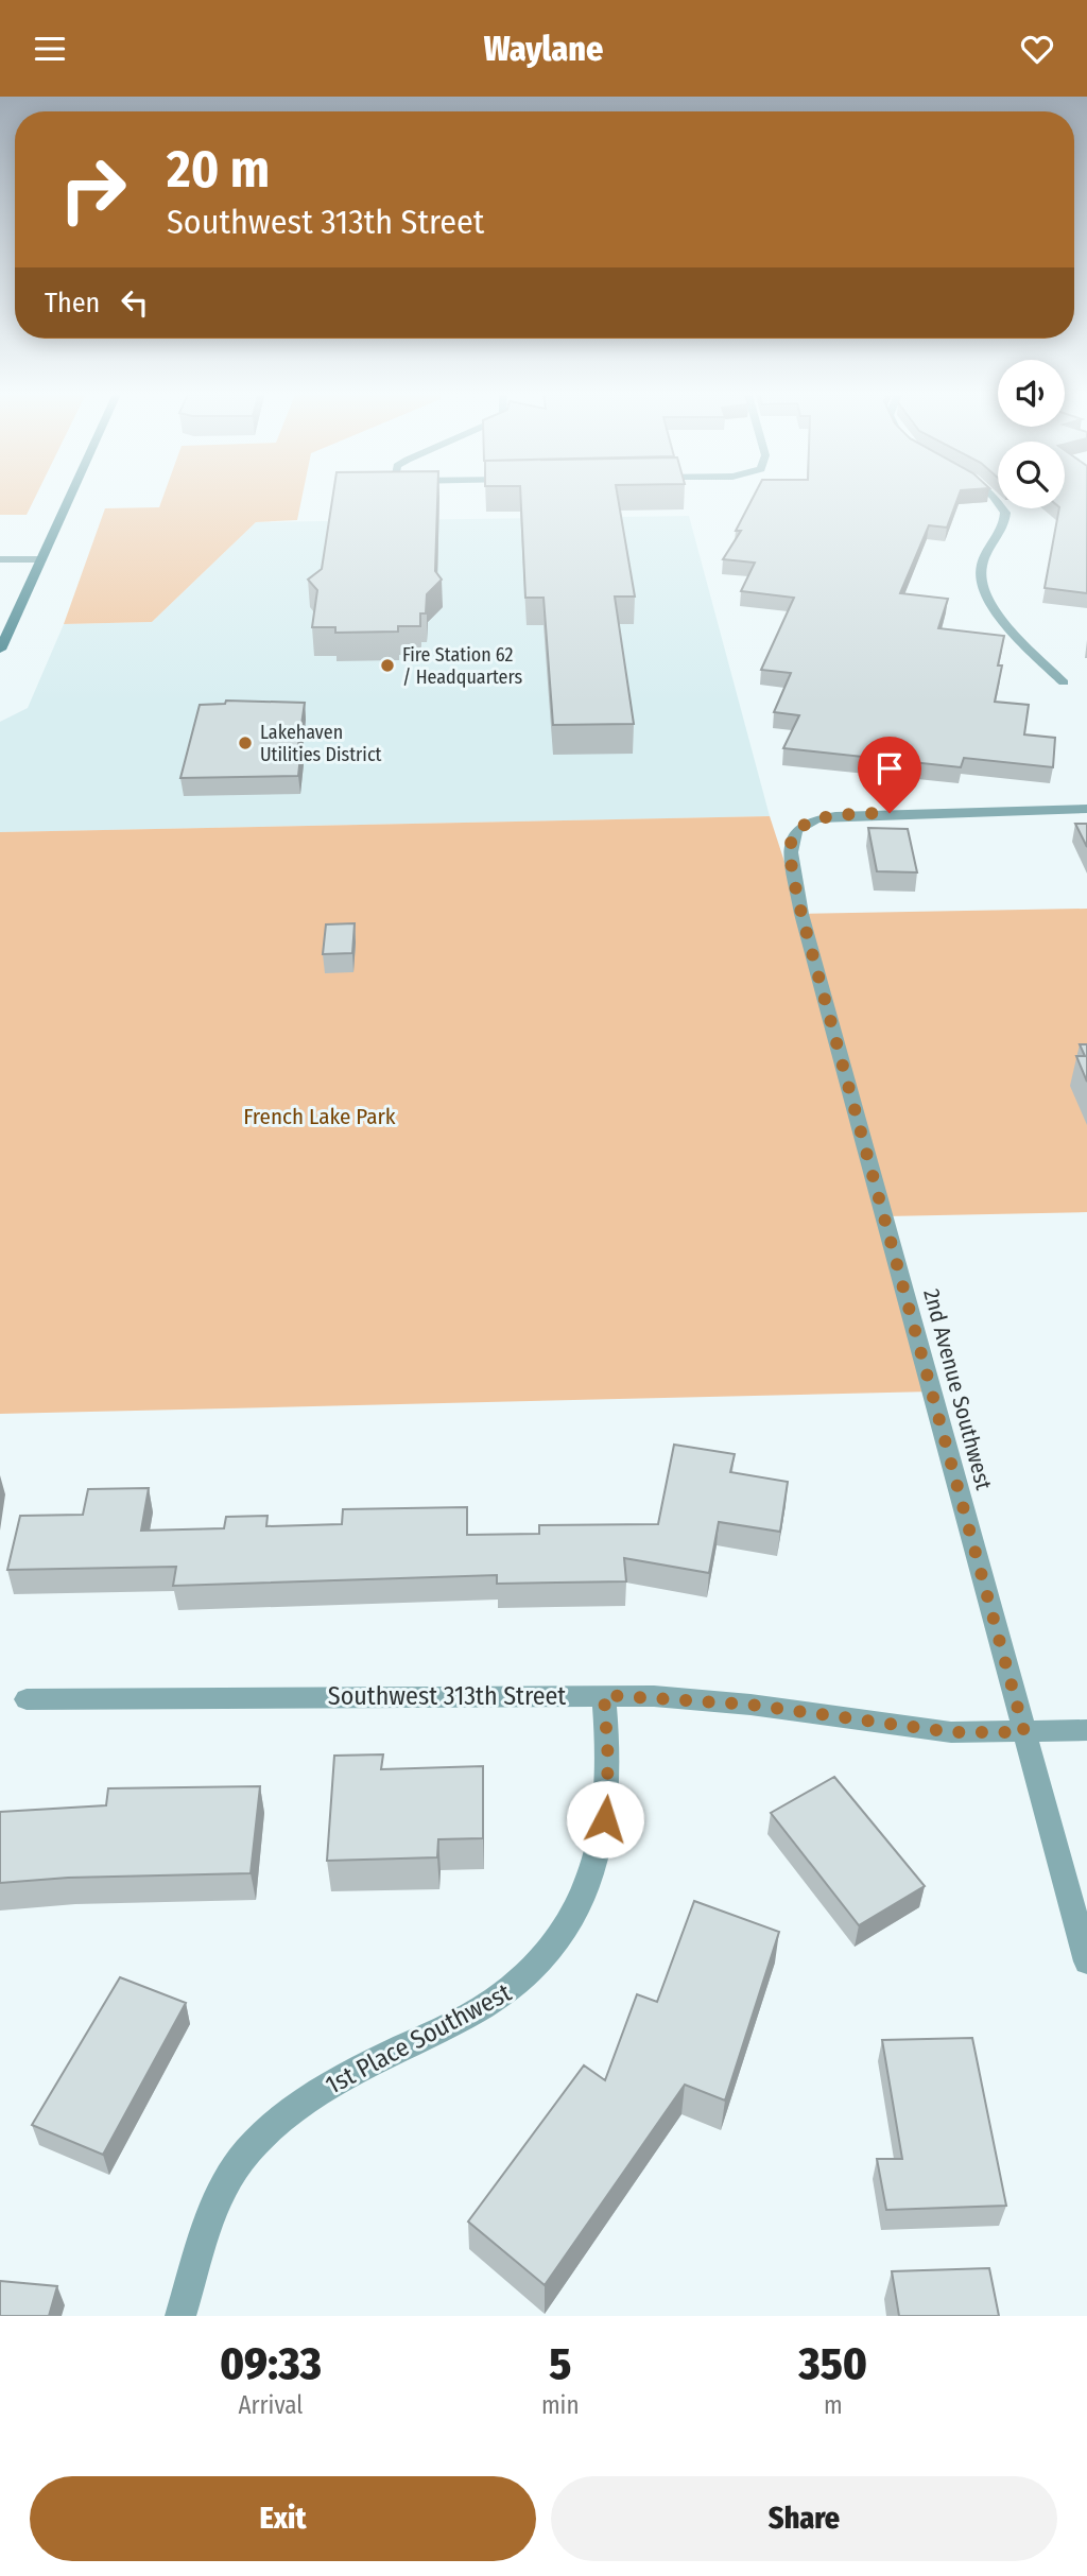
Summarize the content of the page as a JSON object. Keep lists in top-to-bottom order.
{
  "streets": {
    "street": ["2nd Avenue Southwest", "Southwest 313th Street", "1st Place Southwest"]
  },
  "crossings": [
    ["2nd Avenue Southwest", "Southwest 313th Street"],
    ["Southwest 313th Street", "1st Place Southwest"]
  ],
  "parks": ["French Lake Park"],
  "places": ["Fire Station 62 / Headquarters", "Lakehaven Utilities District"],
  "page": {
    "header": "Waylane",
    "turn": ["20 m", "Southwest 313th Street"],
    "then": "Then",
    "eta": [
      "09:33",
      "Arrival",
      "5",
      "min",
      "350",
      "m"
    ],
    "buttons": ["Exit", "Share"]
  }
}
